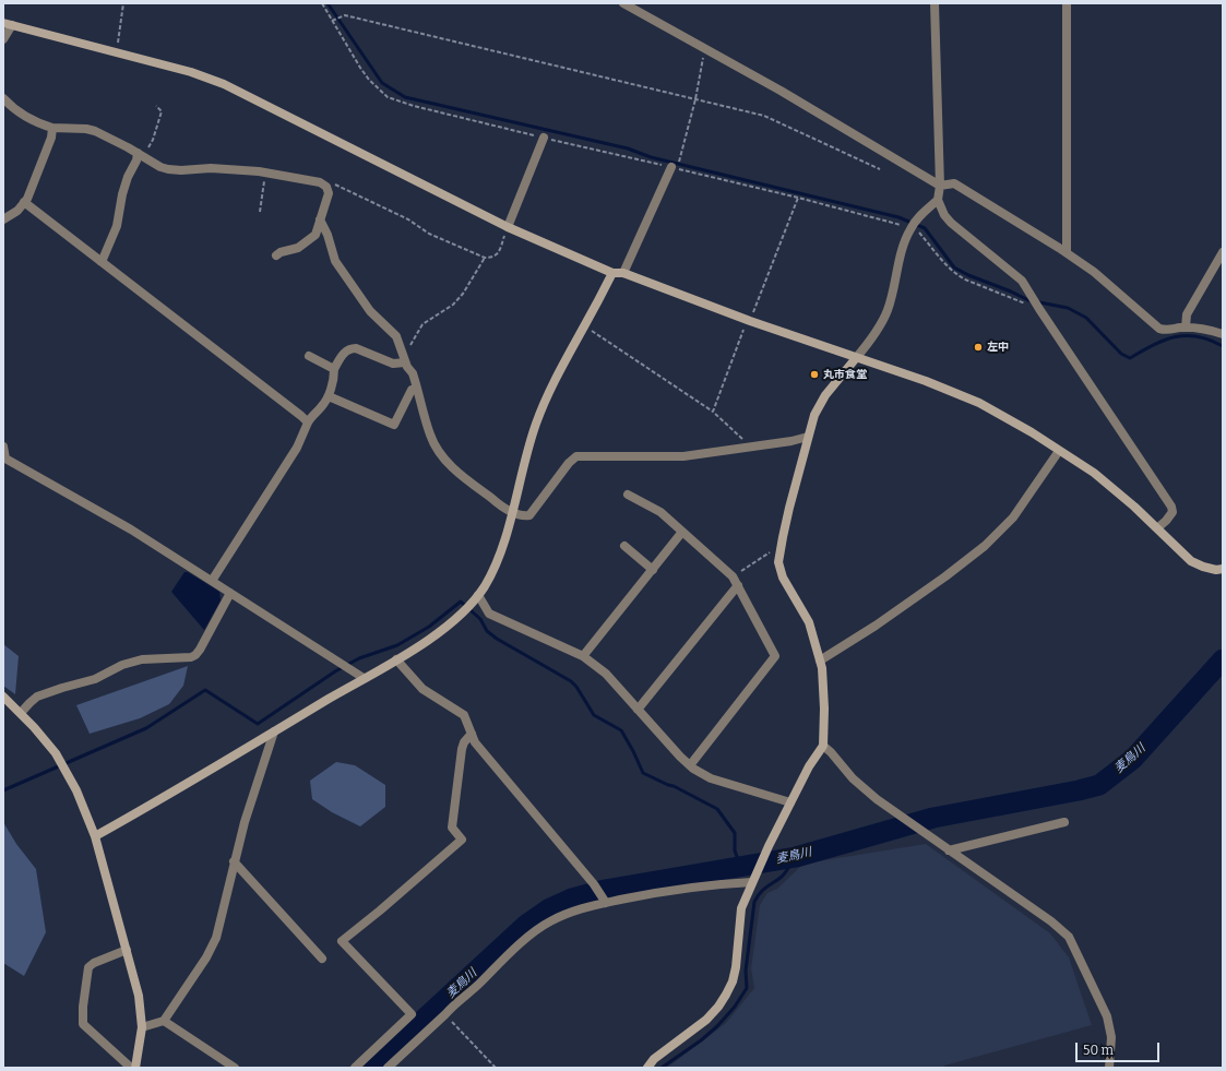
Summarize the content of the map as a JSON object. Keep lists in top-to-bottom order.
{
  "water": ["麦鳥川"],
  "places": ["左中", "丸市食堂"],
  "scale_bar": "50 m"
}
